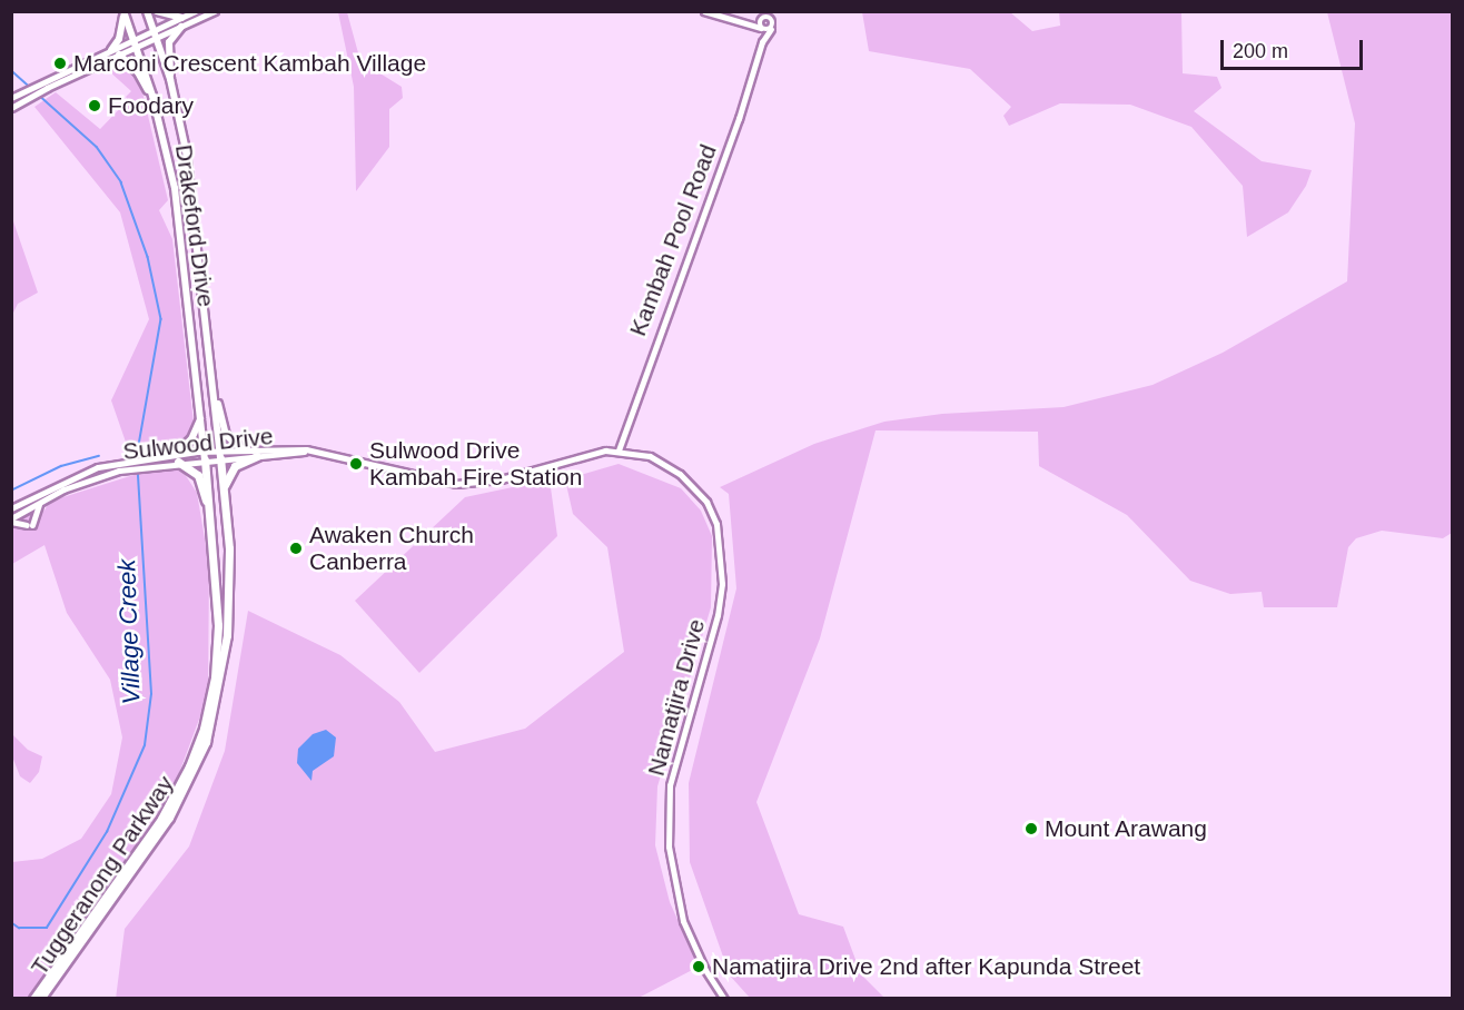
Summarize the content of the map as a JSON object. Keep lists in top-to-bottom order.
{
  "streets": {
    "highway": ["Drakeford Drive", "Tuggeranong Parkway"],
    "main road": ["Sulwood Drive", "Namatjira Drive"],
    "street": ["Kambah Pool Road"]
  },
  "crossings": [
    ["Drakeford Drive", "Sulwood Drive"],
    ["Drakeford Drive", "Tuggeranong Parkway"],
    ["Kambah Pool Road", "Sulwood Drive"],
    ["Kambah Pool Road", "Namatjira Drive"],
    ["Sulwood Drive", "Namatjira Drive"],
    ["Sulwood Drive", "Tuggeranong Parkway"]
  ],
  "water": ["Village Creek"],
  "places": [
    "Marconi Crescent Kambah Village",
    "Foodary",
    "Sulwood Drive Kambah Fire Station",
    "Awaken Church Canberra",
    "Mount Arawang",
    "Namatjira Drive 2nd after Kapunda Street"
  ],
  "scale_bar": "200 m"
}
